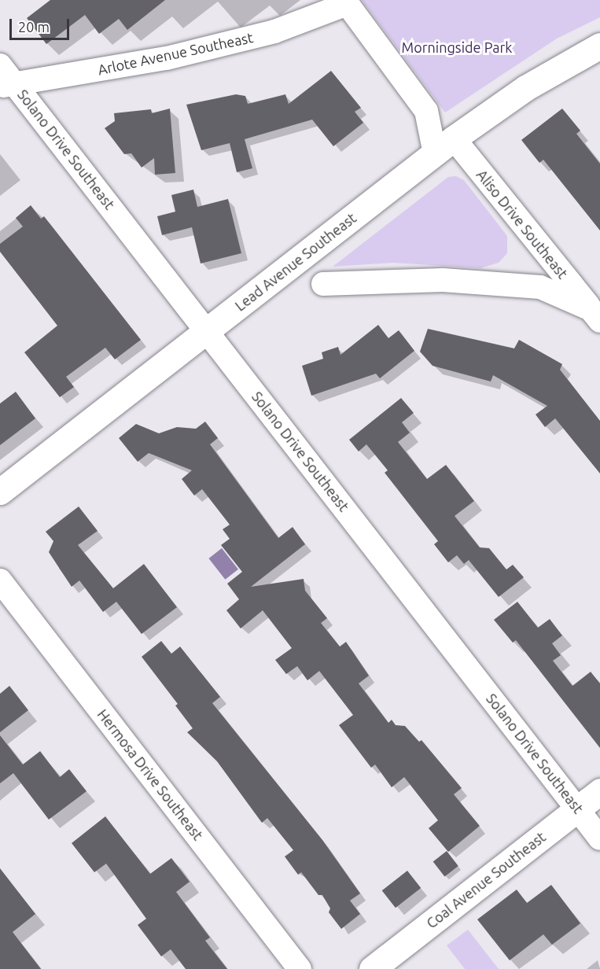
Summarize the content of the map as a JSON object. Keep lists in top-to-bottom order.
{
  "streets": {
    "main road": ["Lead Avenue Southeast", "Coal Avenue Southeast"],
    "street": [
      "Arlote Avenue Southeast",
      "Solano Drive Southeast",
      "Aliso Drive Southeast",
      "Hermosa Drive Southeast"
    ]
  },
  "crossings": [
    ["Arlote Avenue Southeast", "Solano Drive Southeast"],
    ["Arlote Avenue Southeast", "Aliso Drive Southeast"],
    ["Solano Drive Southeast", "Lead Avenue Southeast"],
    ["Solano Drive Southeast", "Coal Avenue Southeast"],
    ["Aliso Drive Southeast", "Lead Avenue Southeast"]
  ],
  "parks": ["Morningside Park"],
  "scale_bar": "20 m"
}
